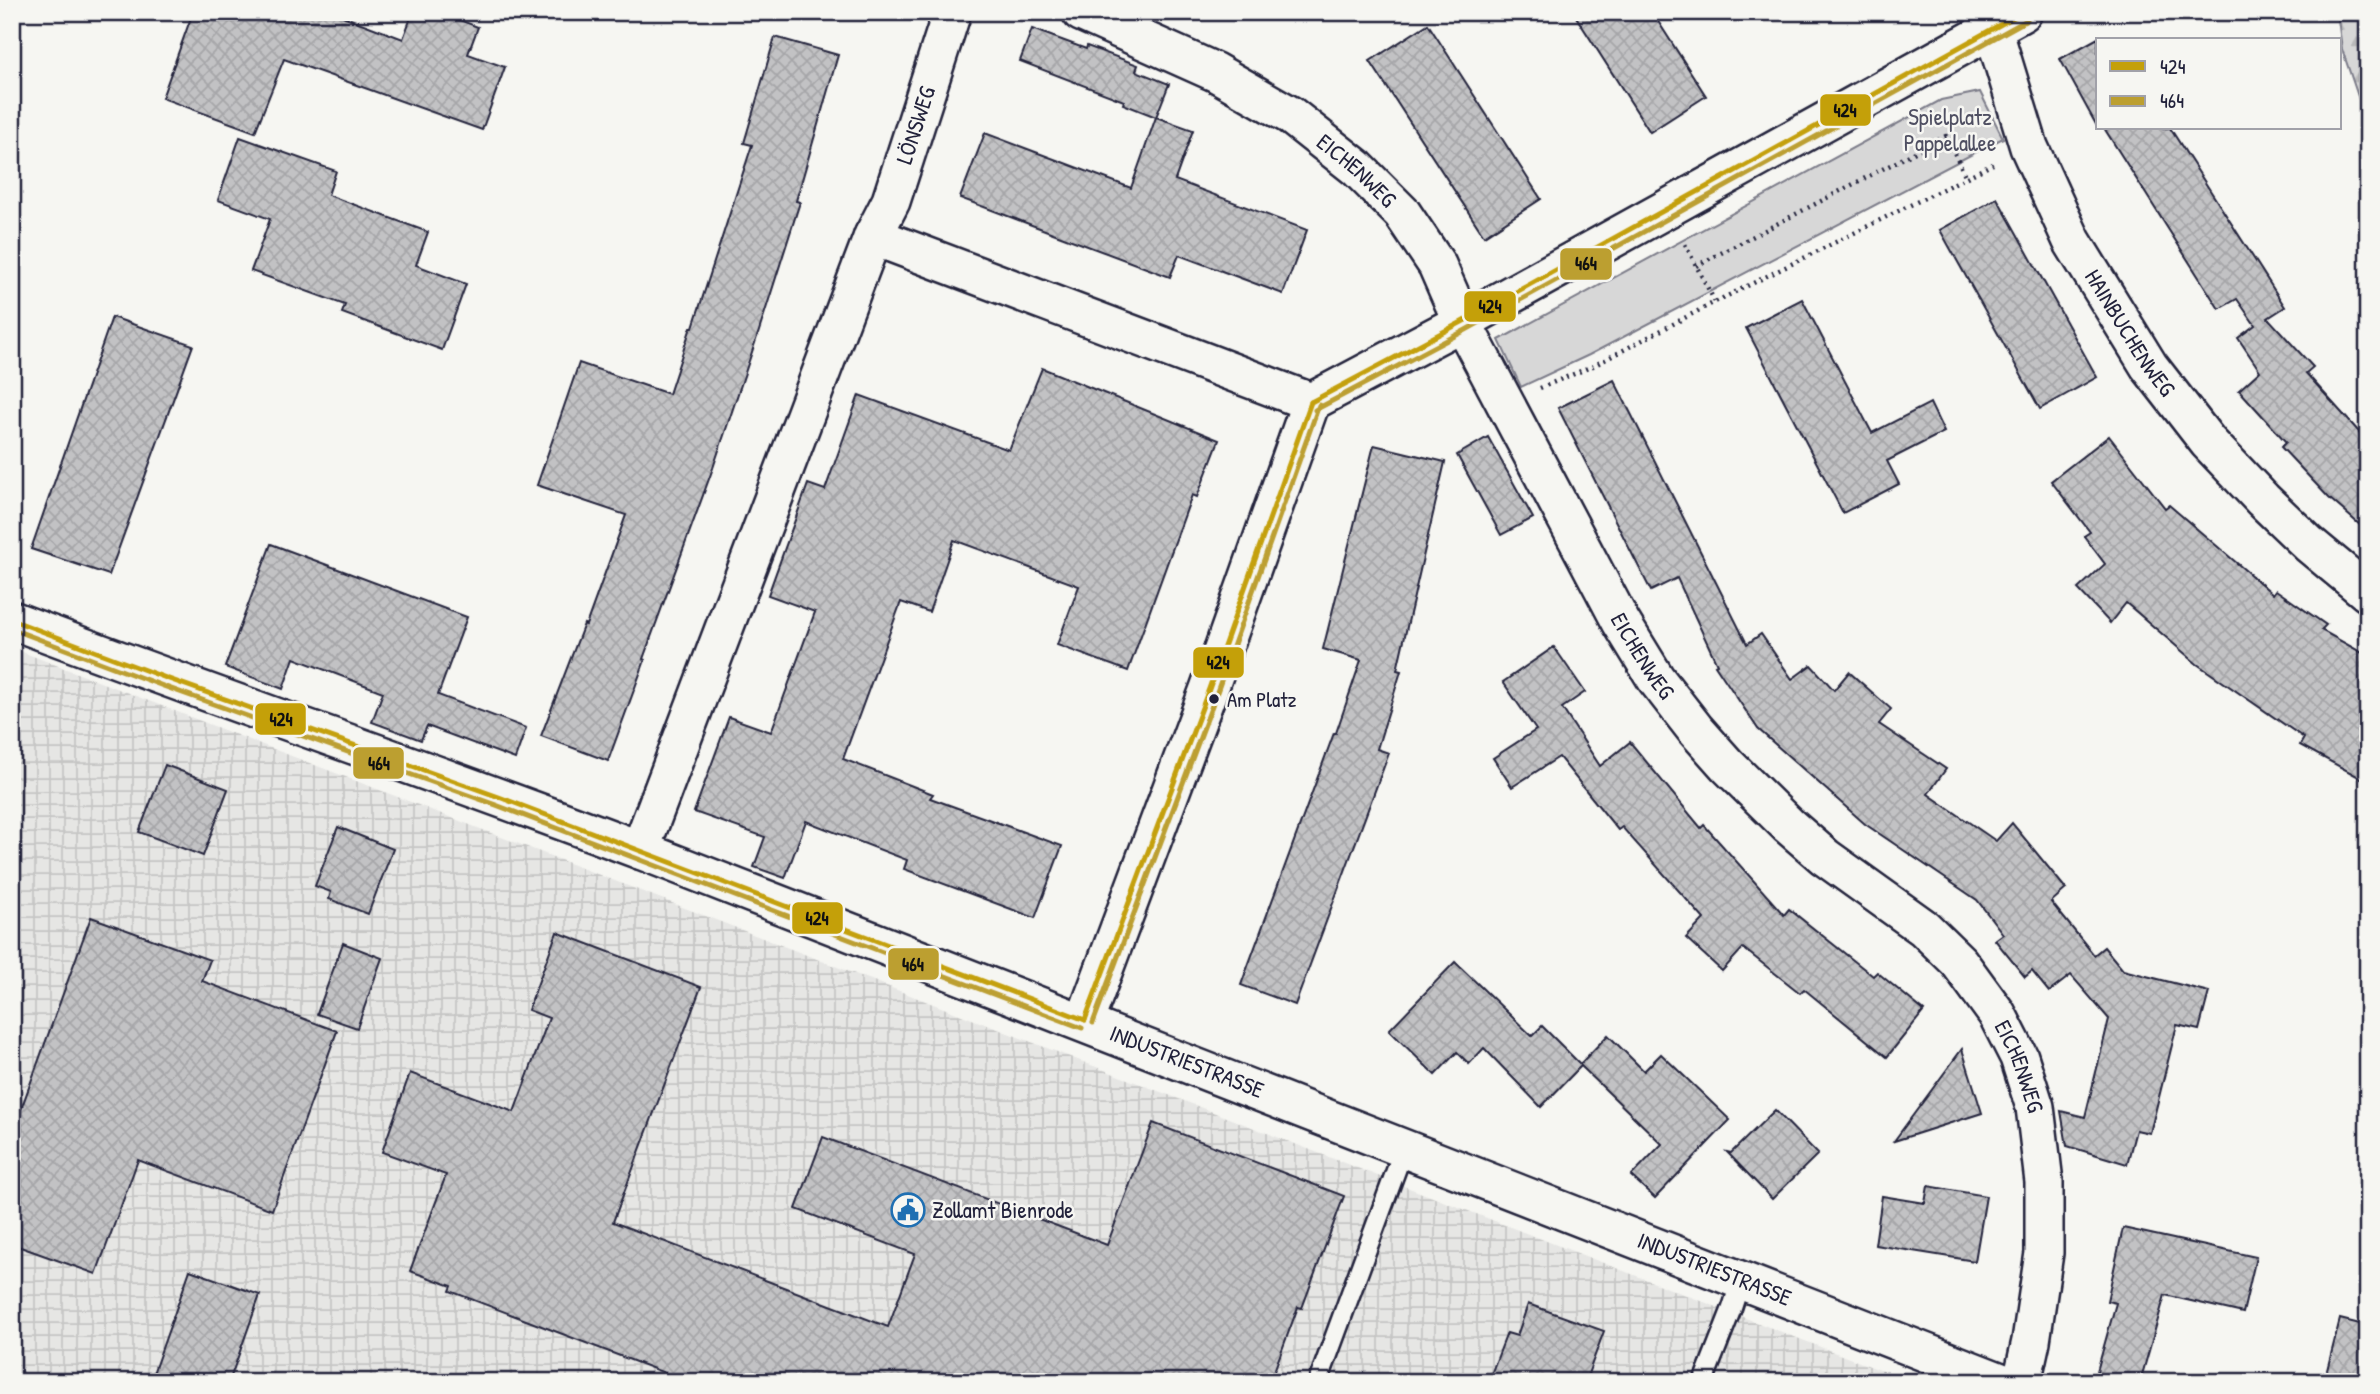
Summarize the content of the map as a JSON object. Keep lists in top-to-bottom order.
{
  "streets": {
    "street": [
      "LÖNSWEG",
      "EICHENWEG",
      "HAINBUCHENWEG",
      "INDUSTRIESTRASSE"
    ]
  },
  "parks": ["Spielplatz Pappelallee"],
  "places": {
    "other": ["Am Platz"],
    "public building": ["Zollamt Bienrode"]
  },
  "lines": ["transit line 424", "transit line 464"],
  "legend": ["424", "464"]
}
